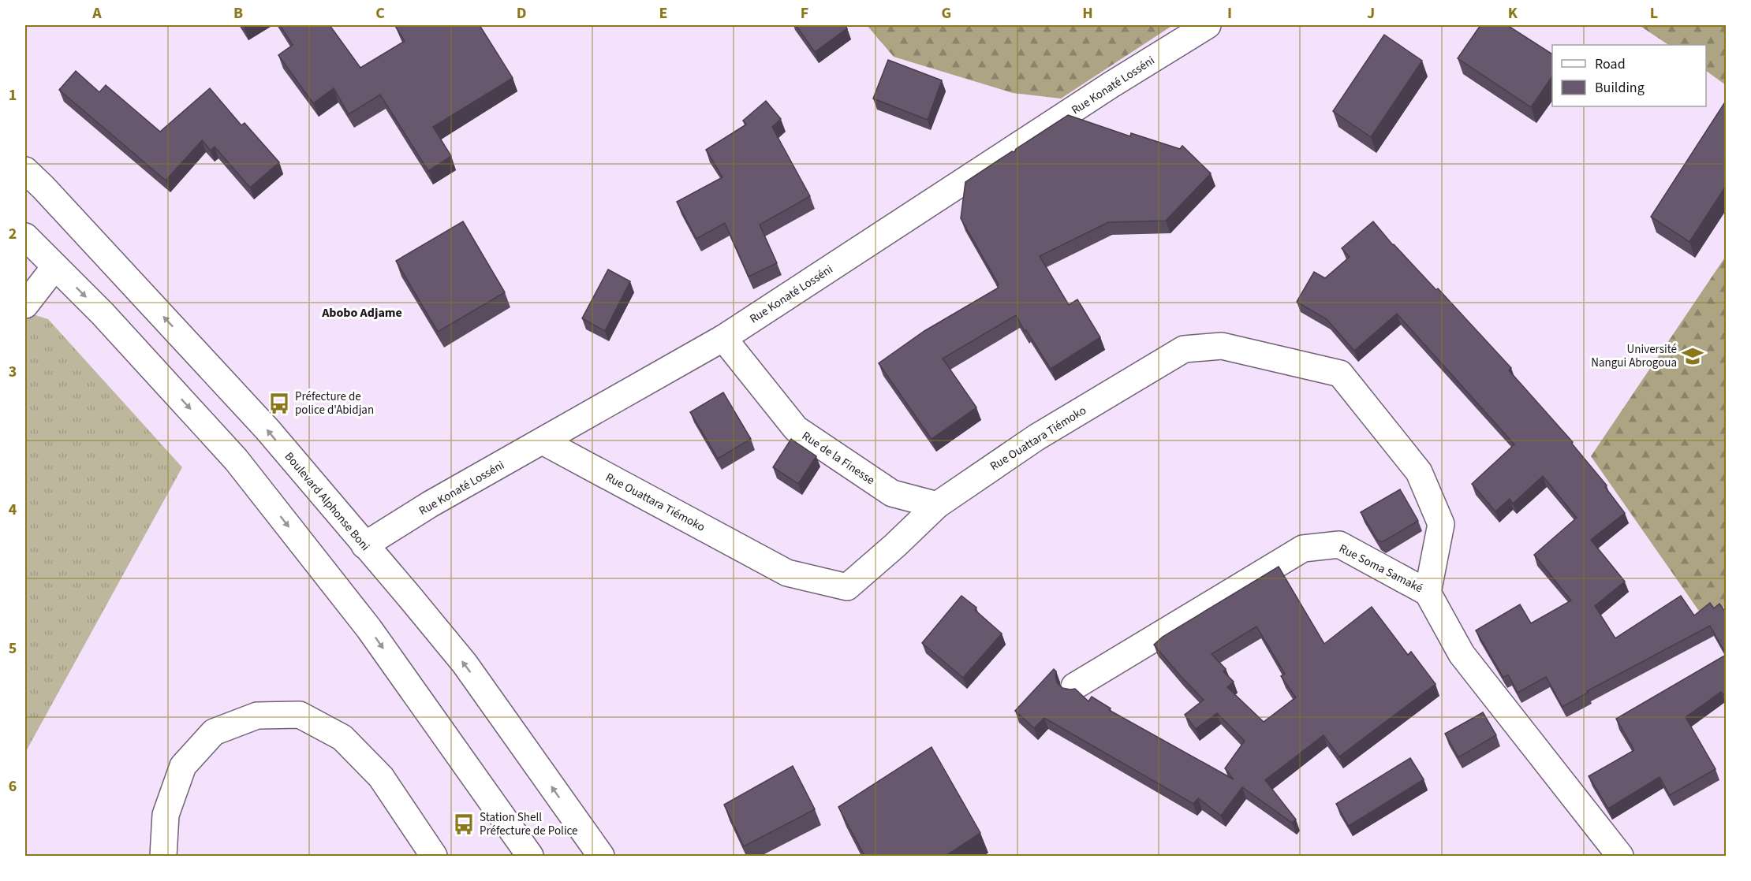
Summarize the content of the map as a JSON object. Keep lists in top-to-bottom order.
{
  "streets": {
    "street": [
      "Rue Konaté Losséni",
      "Rue Ouattara Tiémoko",
      "Rue de la Finesse",
      "Boulevard Alphonse Boni",
      "Rue Soma Samaké"
    ]
  },
  "crossings": [
    ["Rue Konaté Losséni", "Rue Ouattara Tiémoko"],
    ["Rue Konaté Losséni", "Rue de la Finesse"],
    ["Rue Konaté Losséni", "Boulevard Alphonse Boni"],
    ["Rue Ouattara Tiémoko", "Rue de la Finesse"],
    ["Rue Ouattara Tiémoko", "Rue Soma Samaké"]
  ],
  "districts": ["Abobo Adjame"],
  "places": {
    "school or university": ["Université Nangui Abrogoua"],
    "bus stop": ["Préfecture de police d'Abidjan", "Station Shell Préfecture de Police"]
  },
  "legend": ["Road", "Building"],
  "grid": {
    "columns": [
      "A",
      "B",
      "C",
      "D",
      "E",
      "F",
      "G",
      "H",
      "I",
      "J",
      "K",
      "L"
    ],
    "rows": [
      "1",
      "2",
      "3",
      "4",
      "5",
      "6"
    ]
  }
}
